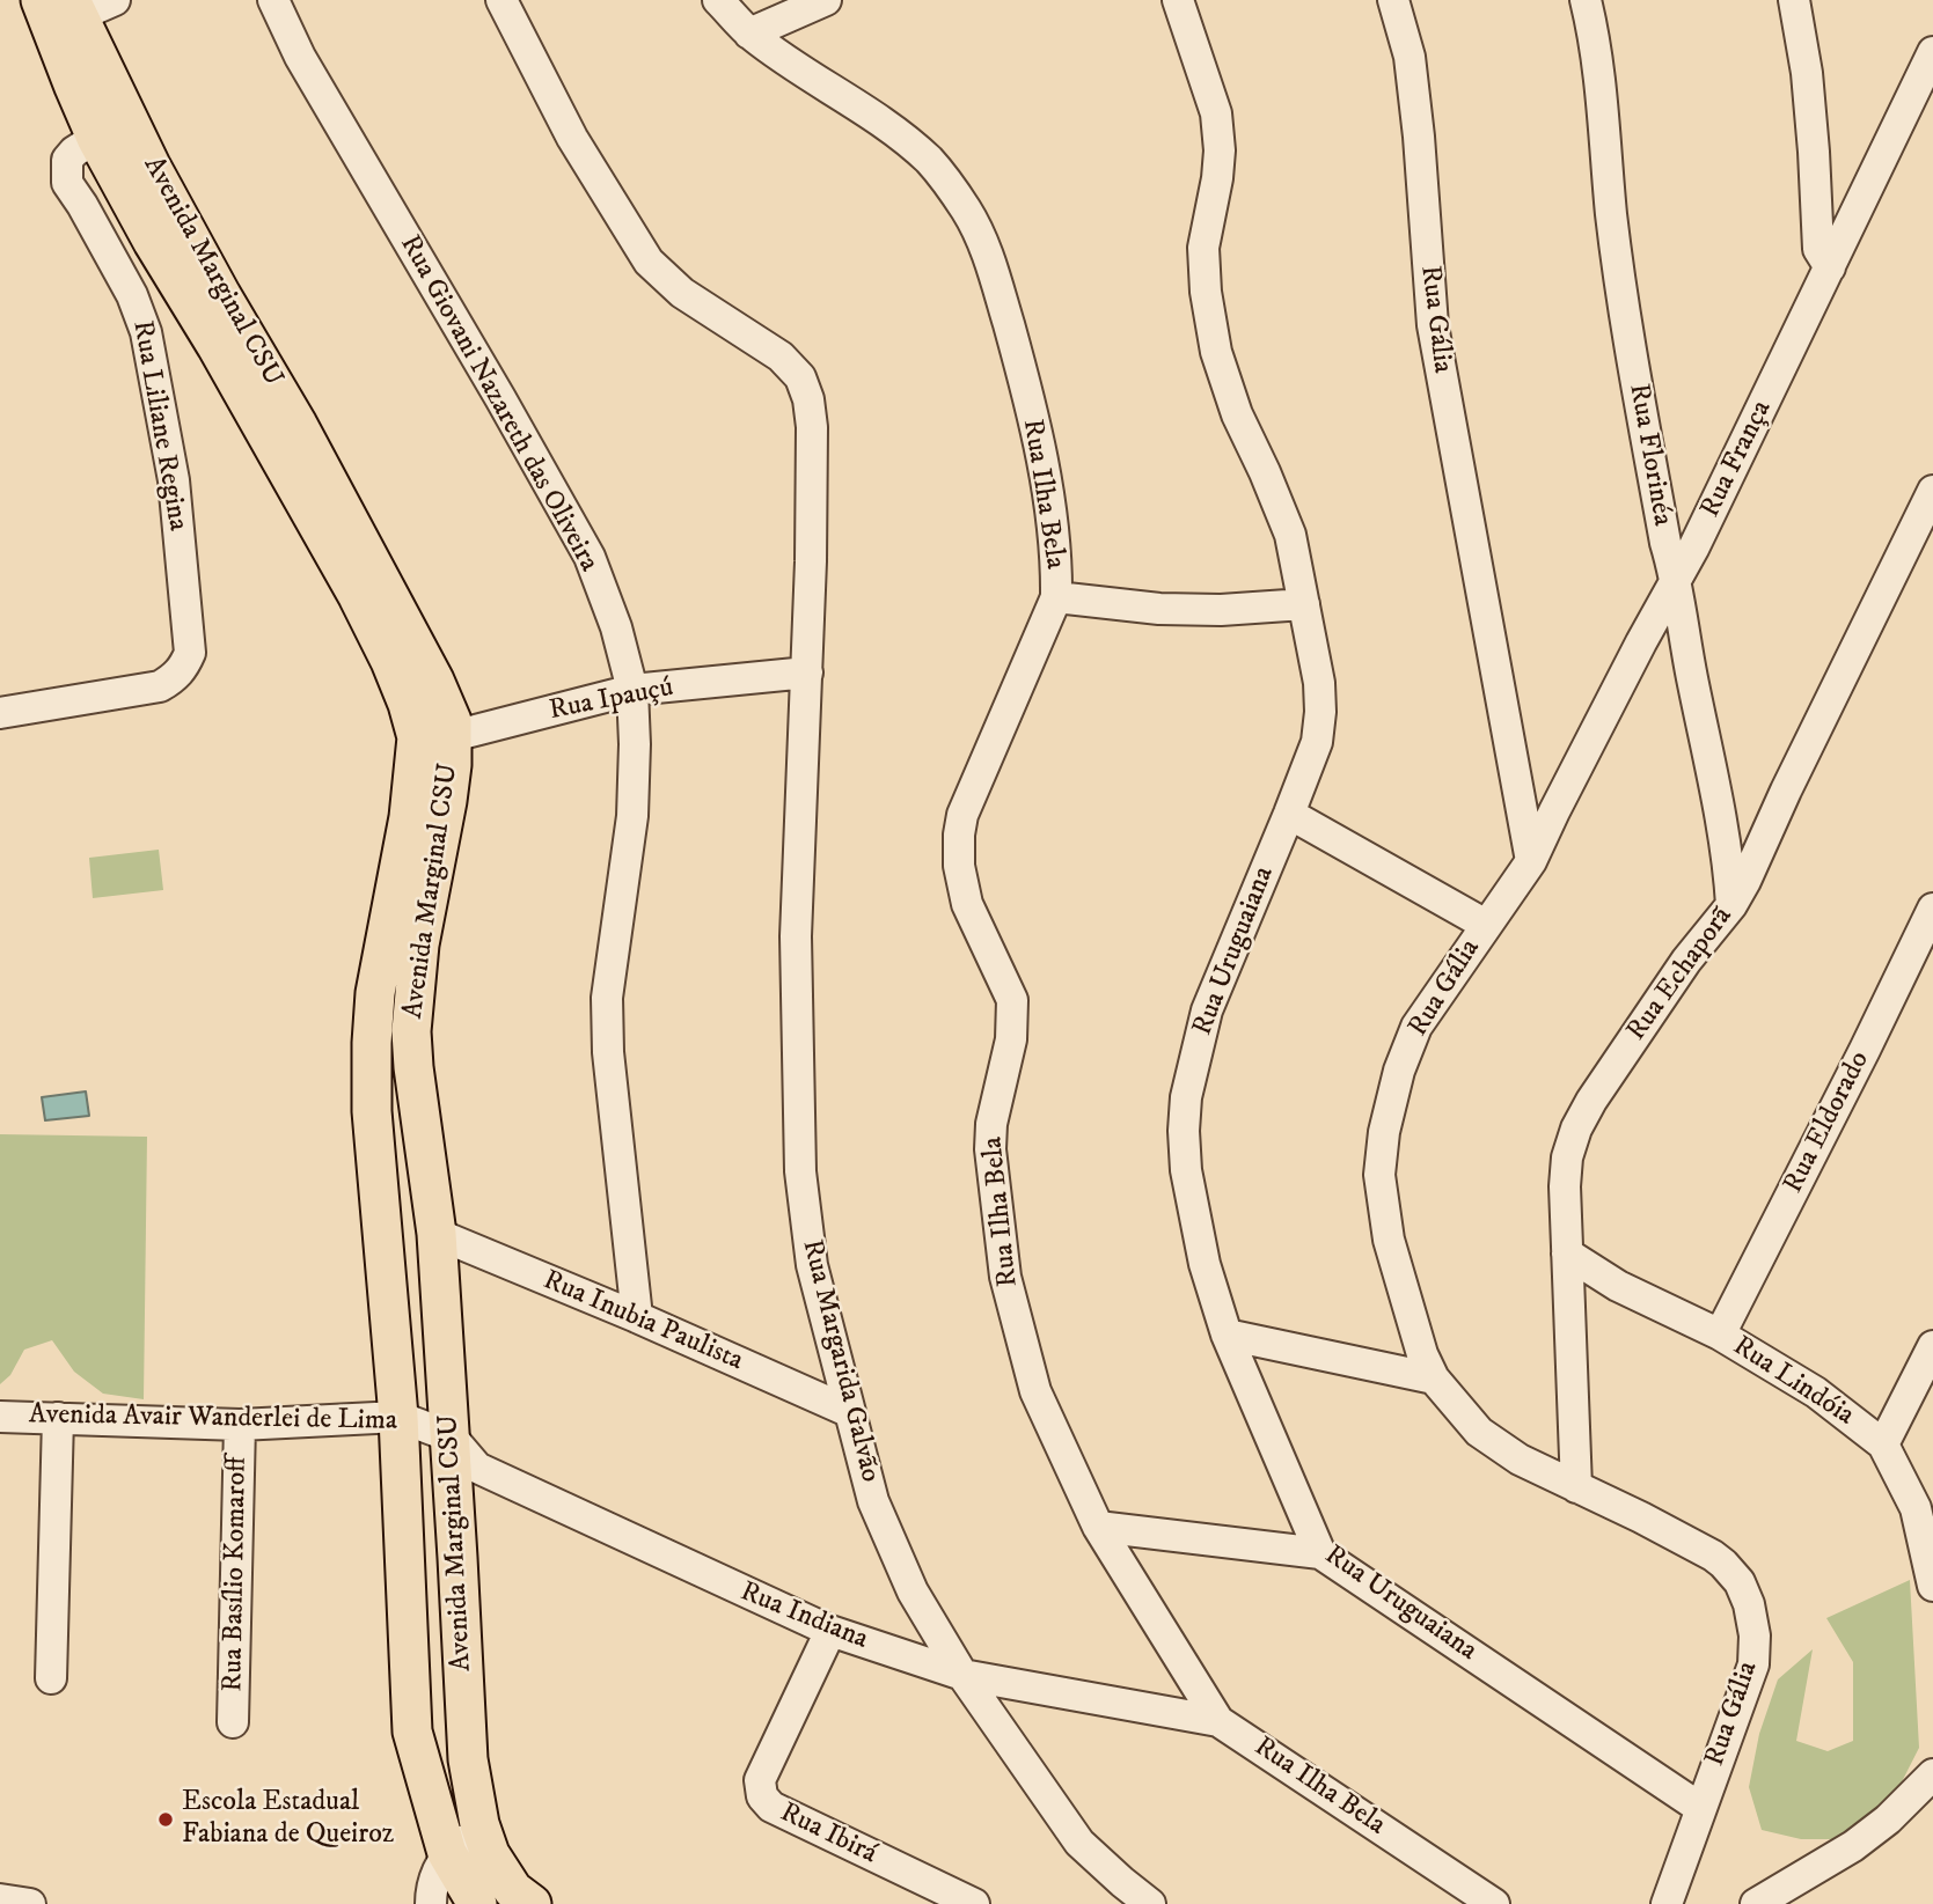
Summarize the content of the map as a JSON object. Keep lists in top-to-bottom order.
{
  "streets": {
    "main road": ["Avenida Marginal CSU"],
    "street": [
      "Rua Gália",
      "Rua Giovani Nazareth das Oliveira",
      "Rua Liliane Regina",
      "Rua Florinéa",
      "Rua França",
      "Rua Ilha Bela",
      "Rua Ipauçú",
      "Rua Uruguaiana",
      "Rua Echaporã",
      "Rua Eldorado",
      "Rua Inubia Paulista",
      "Rua Margarida Galvão",
      "Rua Lindóia",
      "Avenida Avair Wanderlei de Lima",
      "Rua Basílio Komaroff",
      "Rua Indiana",
      "Rua Ibirá"
    ]
  },
  "crossings": [
    ["Avenida Marginal CSU", "Rua Liliane Regina"],
    ["Avenida Marginal CSU", "Rua Ipauçú"],
    ["Avenida Marginal CSU", "Rua Inubia Paulista"],
    ["Avenida Marginal CSU", "Avenida Avair Wanderlei de Lima"],
    ["Avenida Marginal CSU", "Rua Indiana"],
    ["Rua Gália", "Rua França"],
    ["Rua Gália", "Rua Uruguaiana"],
    ["Rua Gália", "Rua Echaporã"],
    ["Rua Giovani Nazareth das Oliveira", "Rua Ipauçú"],
    ["Rua Giovani Nazareth das Oliveira", "Rua Inubia Paulista"],
    ["Rua Florinéa", "Rua França"],
    ["Rua Florinéa", "Rua Echaporã"],
    ["Rua Ilha Bela", "Rua Indiana"],
    ["Rua Ipauçú", "Rua Margarida Galvão"],
    ["Rua Echaporã", "Rua Lindóia"],
    ["Rua Eldorado", "Rua Lindóia"],
    ["Rua Inubia Paulista", "Rua Margarida Galvão"],
    ["Rua Margarida Galvão", "Rua Indiana"],
    ["Avenida Avair Wanderlei de Lima", "Rua Basílio Komaroff"],
    ["Avenida Avair Wanderlei de Lima", "Rua Indiana"],
    ["Rua Indiana", "Rua Ibirá"]
  ],
  "places": ["Escola Estadual Fabiana de Queiroz"]
}
